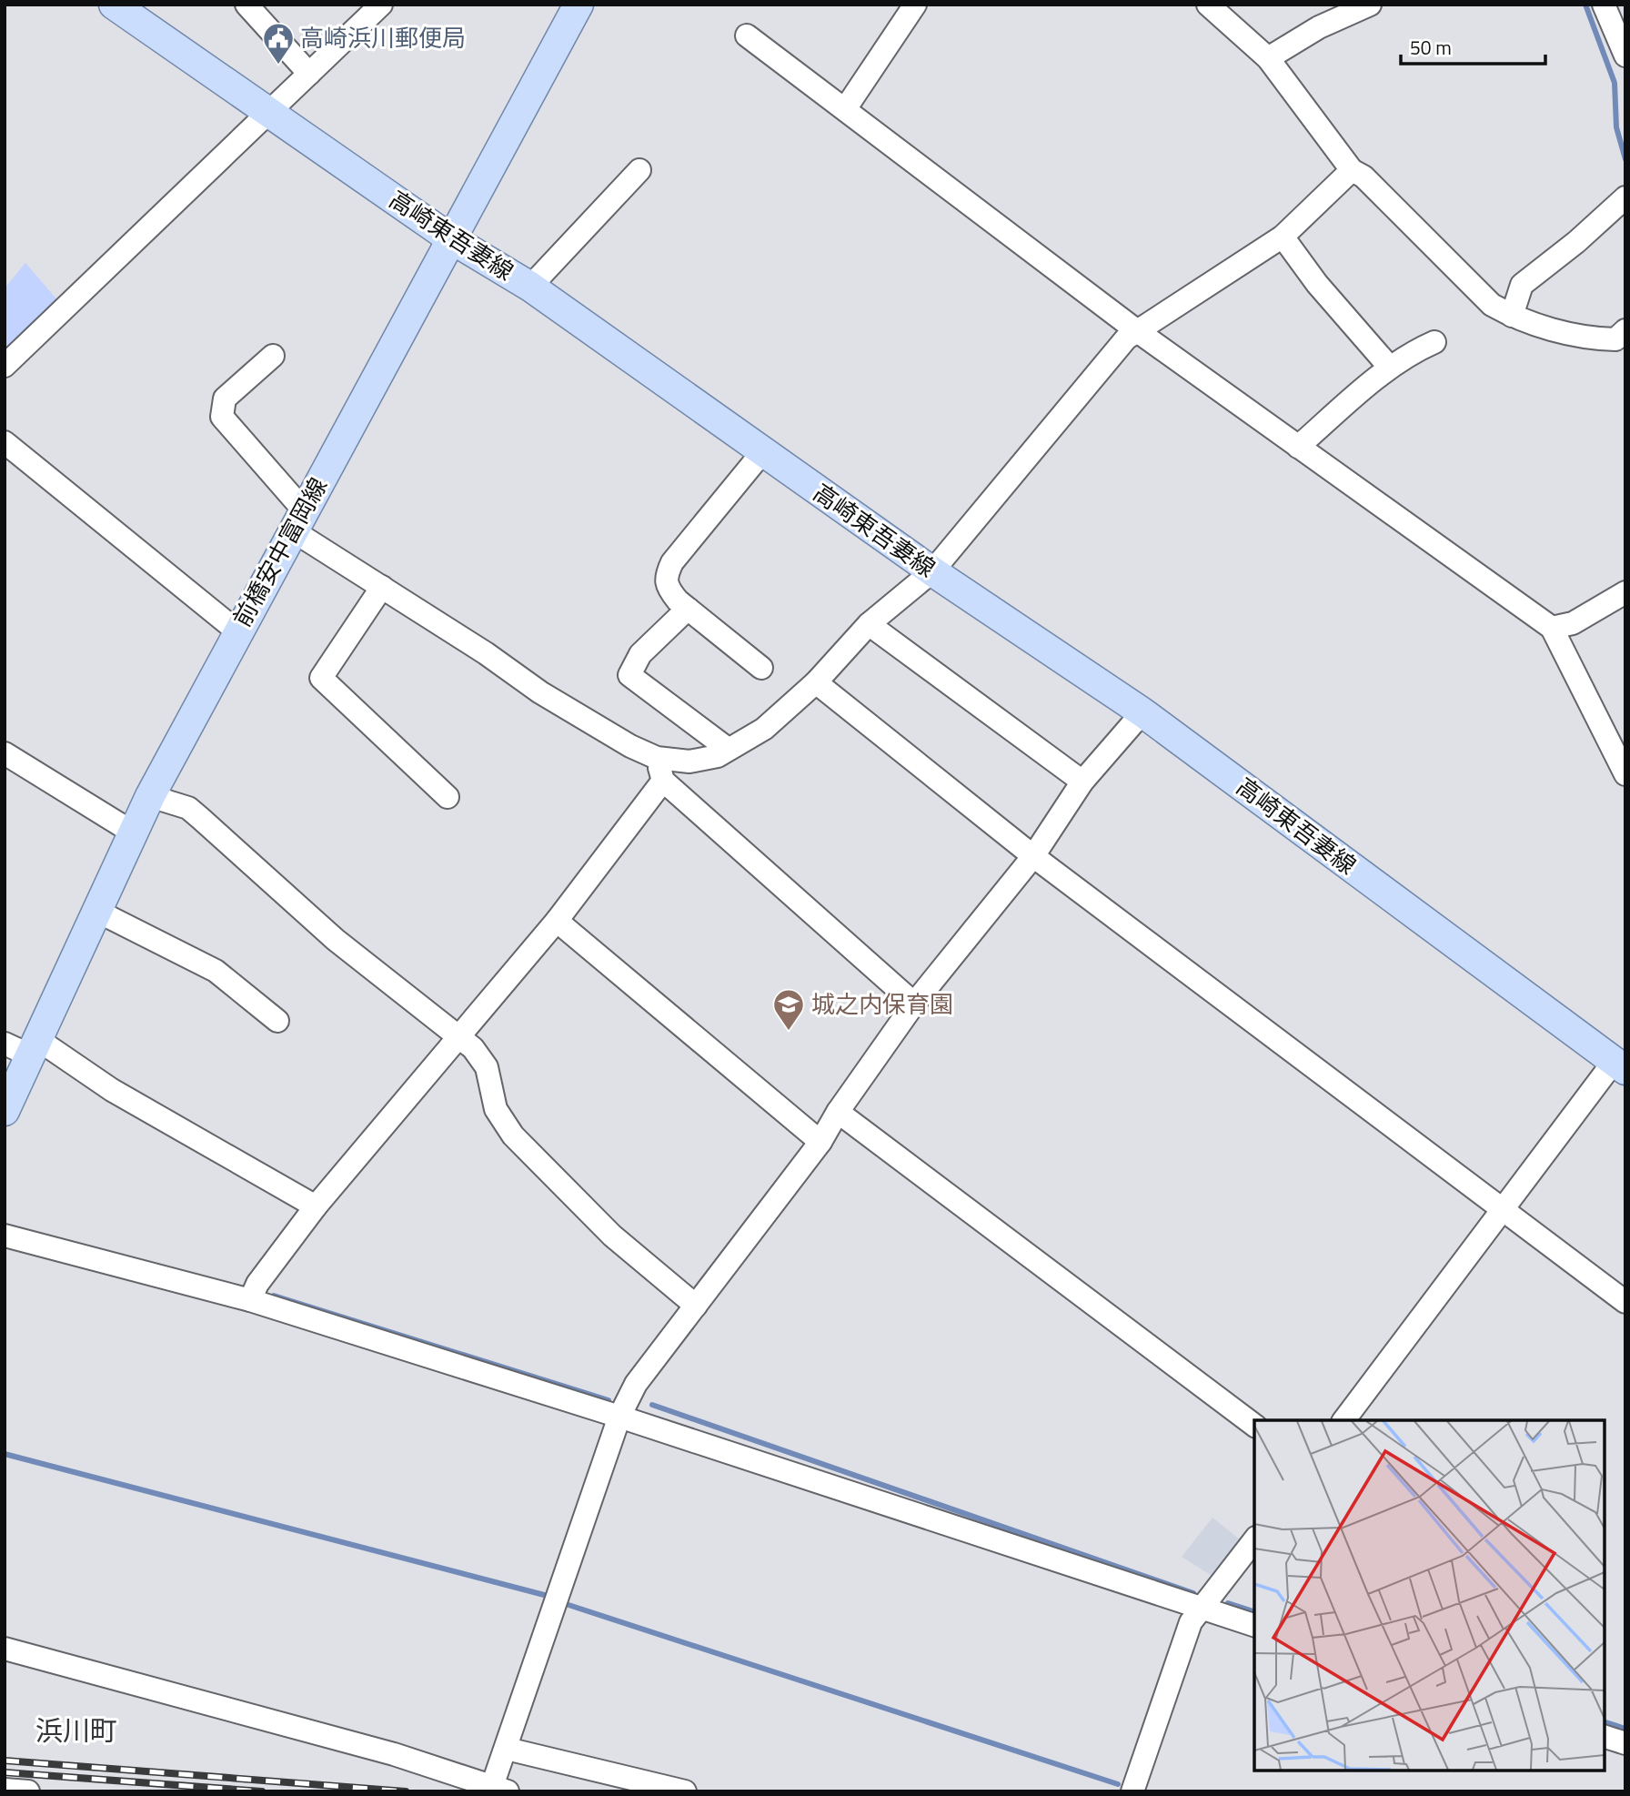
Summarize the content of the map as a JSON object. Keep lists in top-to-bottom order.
{
  "streets": {
    "main road": ["高崎東吾妻線", "前橋安中富岡線"]
  },
  "crossings": [
    ["高崎東吾妻線", "前橋安中富岡線"]
  ],
  "districts": ["浜川町"],
  "places": {
    "public building": ["高崎浜川郵便局"],
    "school or university": ["城之内保育園"]
  },
  "scale_bar": "50 m"
}
